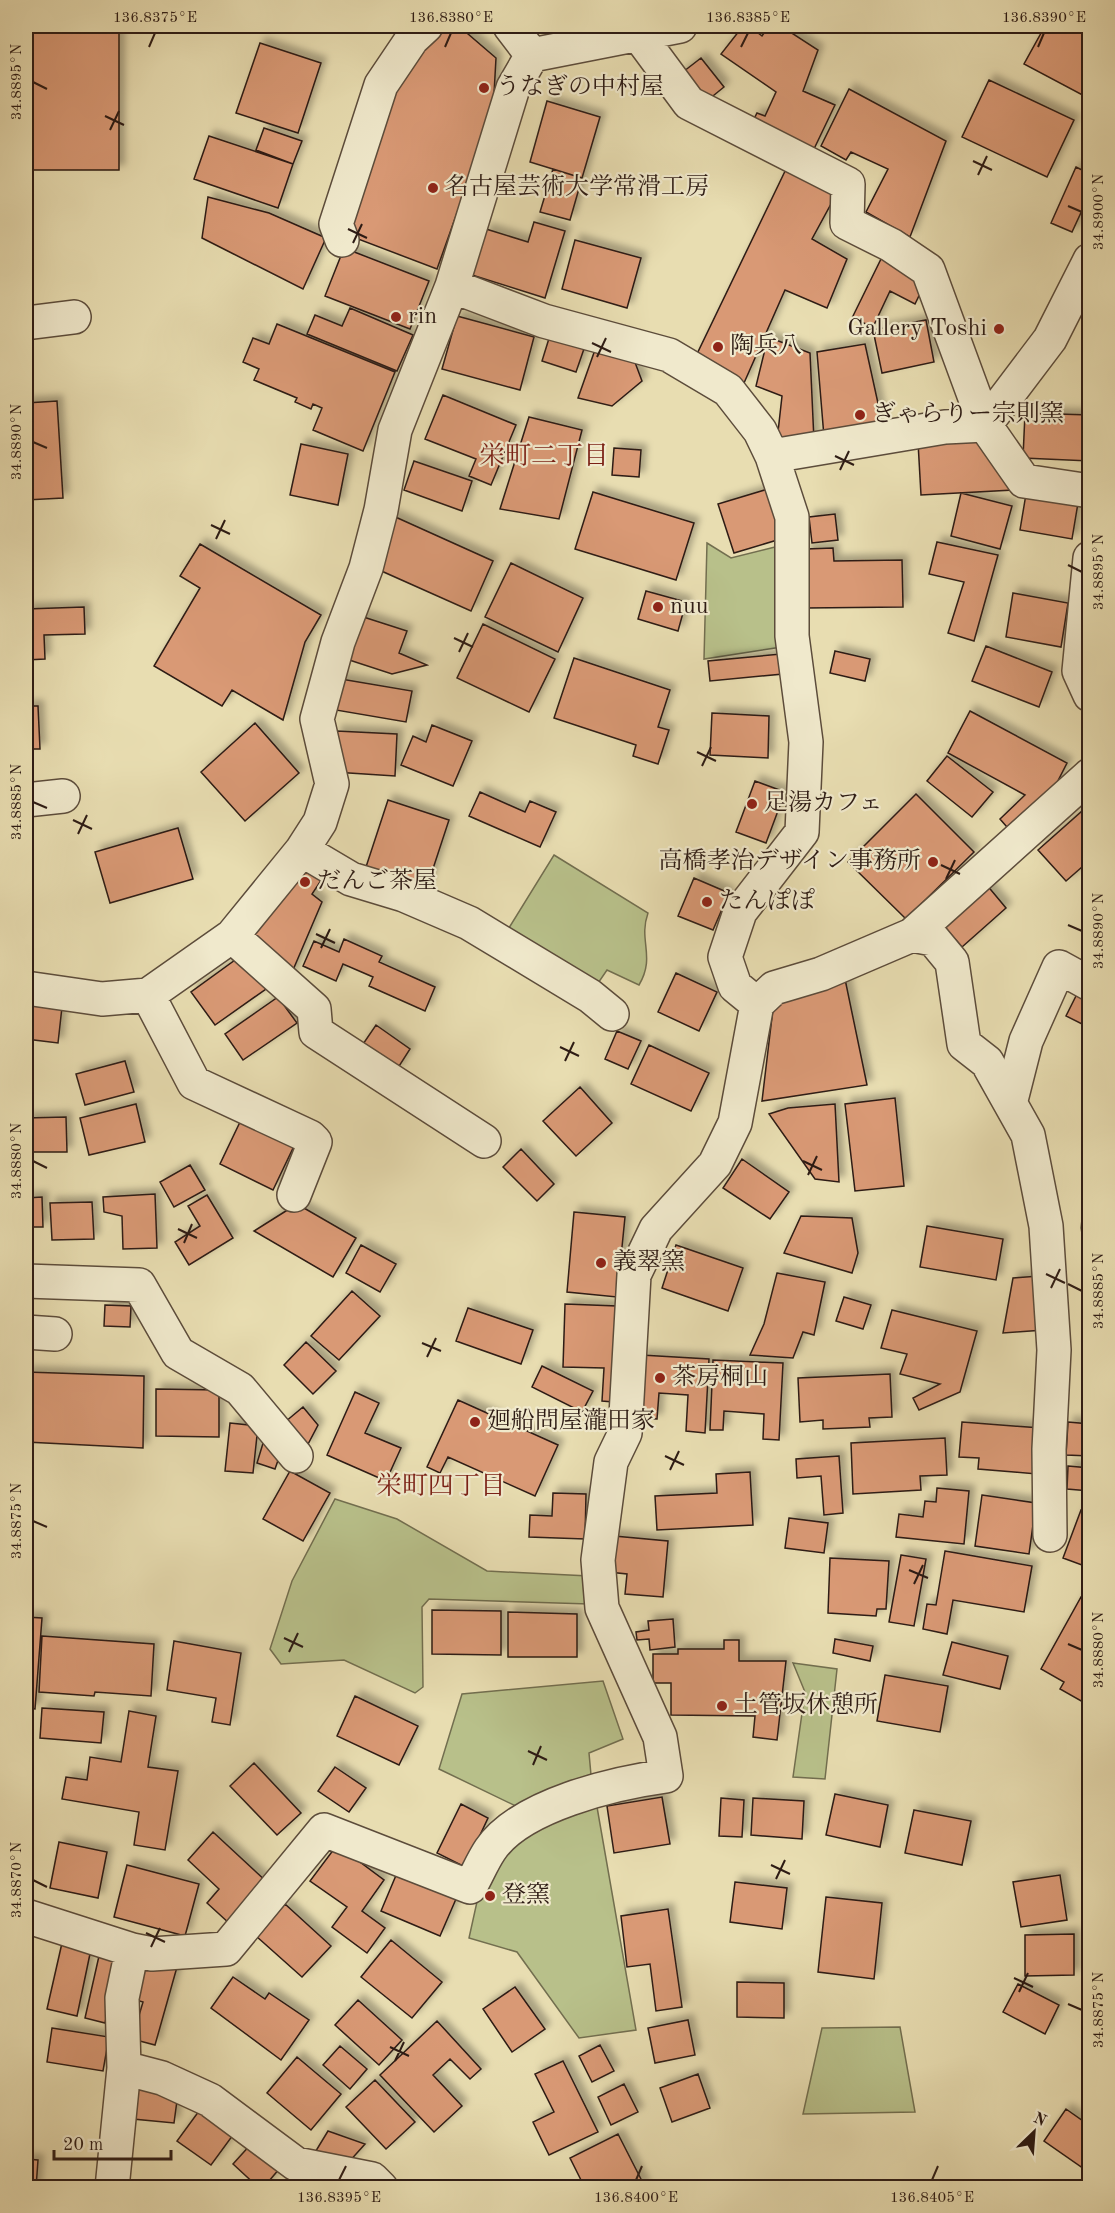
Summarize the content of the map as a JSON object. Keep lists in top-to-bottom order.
{
  "districts": ["栄町二丁目", "栄町四丁目"],
  "places": [
    "うなぎの中村屋",
    "名古屋芸術大学常滑工房",
    "rin",
    "Gallery Toshi",
    "陶兵八",
    "ぎゃらりー宗則窯",
    "nuu",
    "足湯カフェ",
    "高橋孝治デザイン事務所",
    "だんご茶屋",
    "たんぽぽ",
    "義翠窯",
    "茶房桐山",
    "廻船問屋瀧田家",
    "土管坂休憩所",
    "登窯"
  ],
  "scale_bar": "20 m",
  "north": "top right",
  "coordinates": [
    "136.8375°E",
    "136.8380°E",
    "136.8385°E",
    "136.8390°E",
    "34.8895°N",
    "34.8900°N",
    "34.8890°N",
    "34.8885°N",
    "34.8880°N",
    "34.8875°N",
    "34.8870°N",
    "136.8395°E",
    "136.8400°E",
    "136.8405°E"
  ]
}
